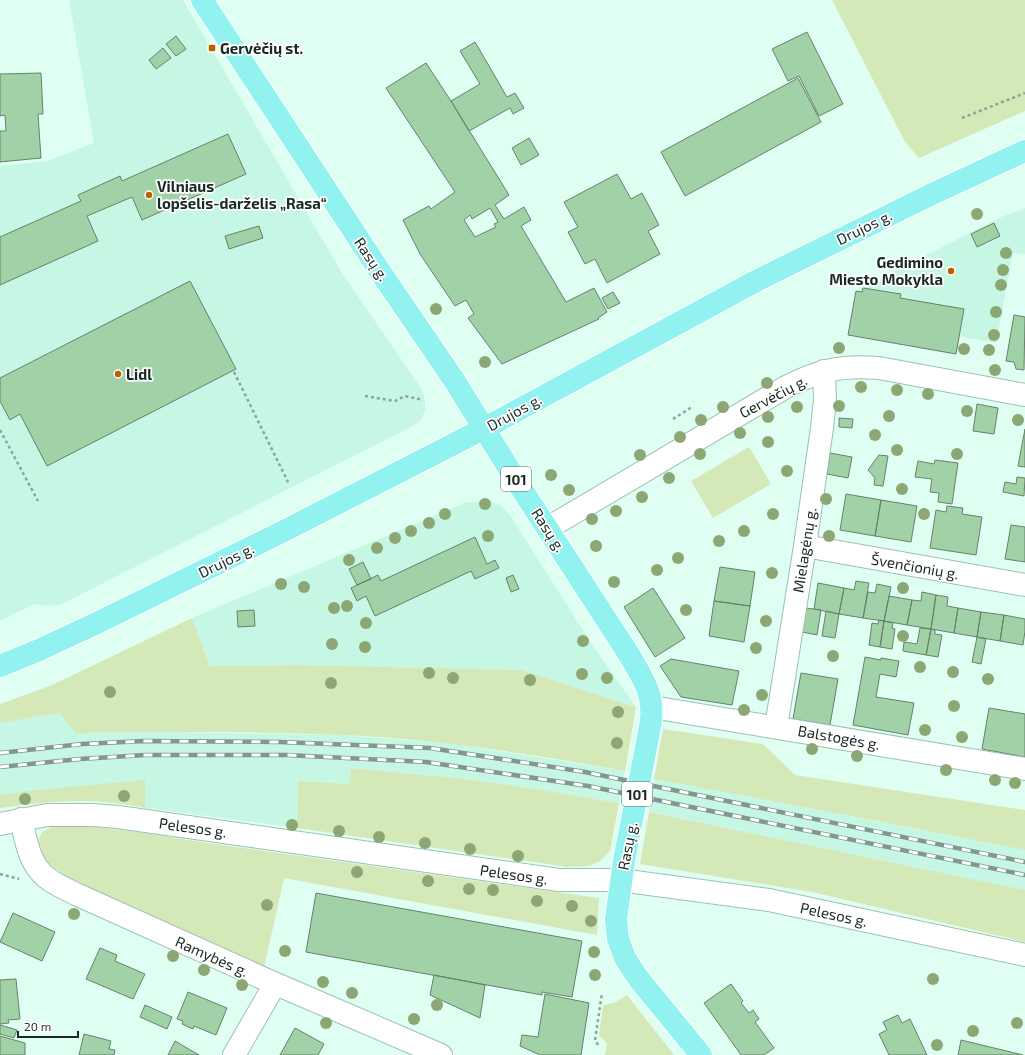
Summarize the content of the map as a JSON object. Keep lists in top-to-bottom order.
{
  "streets": {
    "main road": ["Drujos g.", "Rasų g.", "101"],
    "street": [
      "Gervėčių g.",
      "Mielagėnų g.",
      "Švenčionių g.",
      "Balstogės g.",
      "Pelesos g.",
      "Ramybės g."
    ]
  },
  "crossings": [
    ["Drujos g.", "Rasų g."],
    ["Rasų g.", "Gervėčių g."],
    ["Rasų g.", "Balstogės g."],
    ["Rasų g.", "Pelesos g."],
    ["Gervėčių g.", "Mielagėnų g."],
    ["Mielagėnų g.", "Švenčionių g."],
    ["Mielagėnų g.", "Balstogės g."],
    ["Pelesos g.", "Ramybės g."]
  ],
  "places": {
    "transit": ["Gervėčių st."],
    "other": ["Vilniaus lopšelis-darželis „Rasa“", "Gedimino Miesto Mokykla", "Lidl"]
  },
  "scale_bar": "20 m"
}
